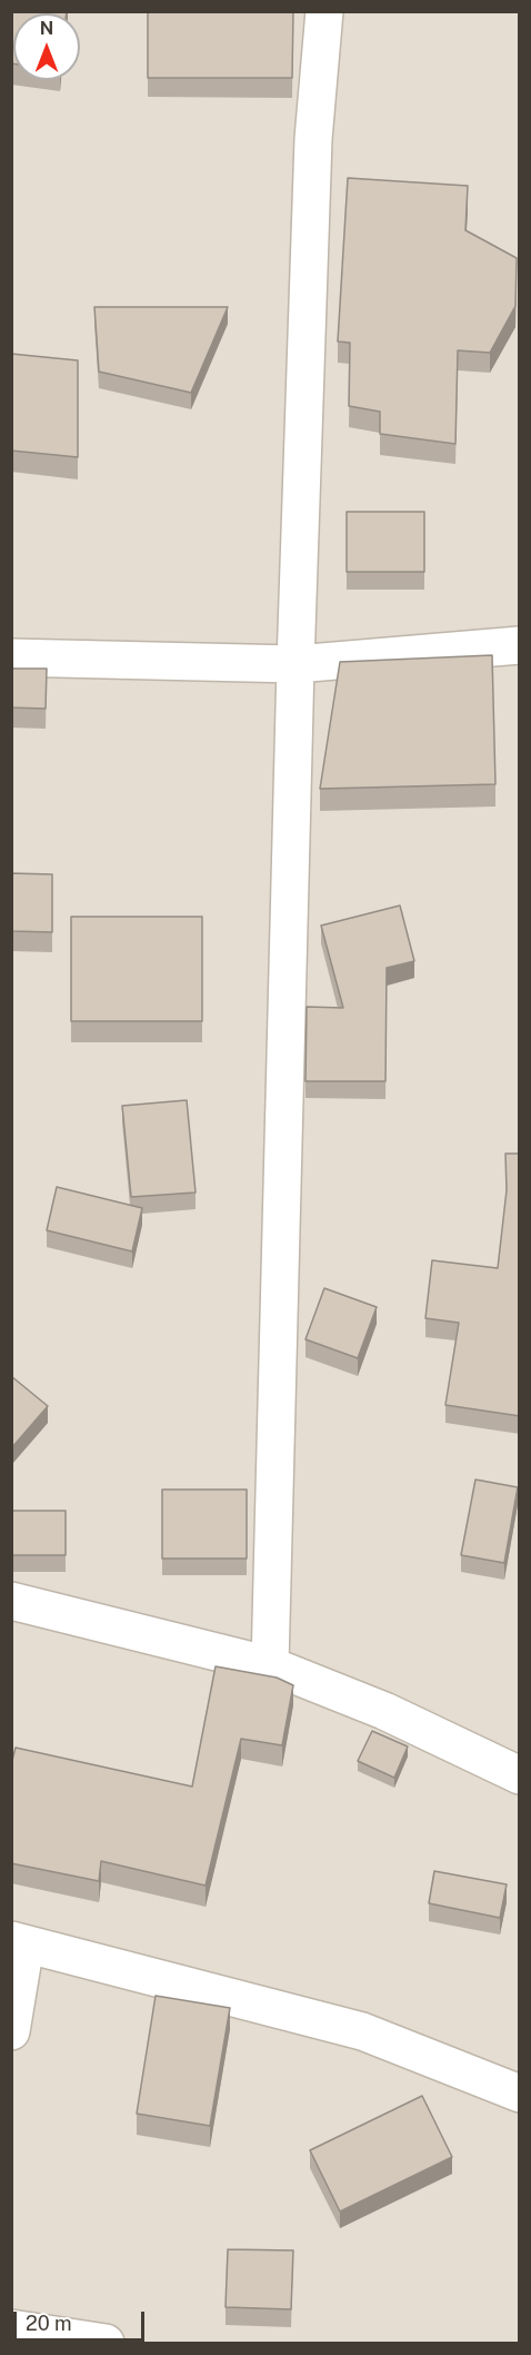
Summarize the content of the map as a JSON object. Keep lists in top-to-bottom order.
{
  "scale_bar": "20 m",
  "north": "top"
}
